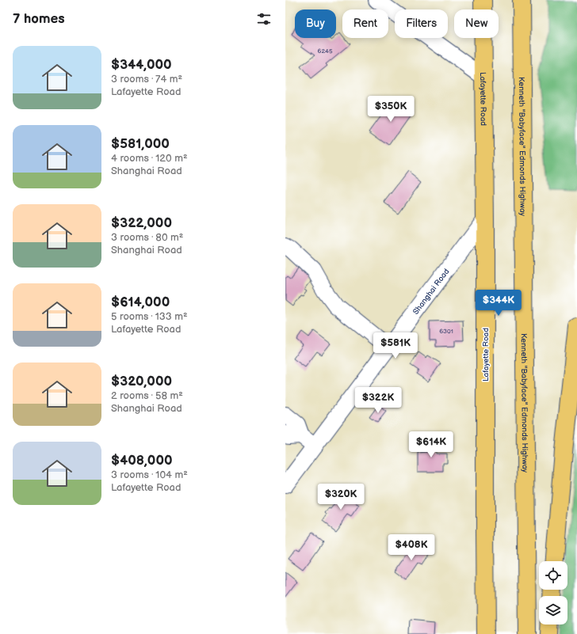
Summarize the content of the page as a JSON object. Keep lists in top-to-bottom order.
{
  "streets": {
    "main road": ["Lafayette Road", "Kenneth \"Babyface\" Edmonds Highway"],
    "street": ["Shanghai Road"]
  },
  "crossings": [
    ["Lafayette Road", "Shanghai Road"]
  ],
  "house_numbers": ["6245", "6301"],
  "page": {
    "heading": "7 homes",
    "chip": [
      "Buy",
      "Rent",
      "Filters",
      "New"
    ],
    "list": [
      {
        "name": "$344,000",
        "note": "3 rooms · 74 m² · Lafayette Road"
      },
      {
        "name": "$581,000",
        "note": "4 rooms · 120 m² · Shanghai Road"
      },
      {
        "name": "$322,000",
        "note": "3 rooms · 80 m² · Shanghai Road"
      },
      {
        "name": "$614,000",
        "note": "5 rooms · 133 m² · Lafayette Road"
      },
      {
        "name": "$320,000",
        "note": "2 rooms · 58 m² · Shanghai Road"
      },
      {
        "name": "$408,000",
        "note": "3 rooms · 104 m² · Lafayette Road"
      }
    ],
    "price": [
      "$350K",
      "$344K",
      "$581K",
      "$322K",
      "$614K",
      "$320K",
      "$408K"
    ]
  }
}
